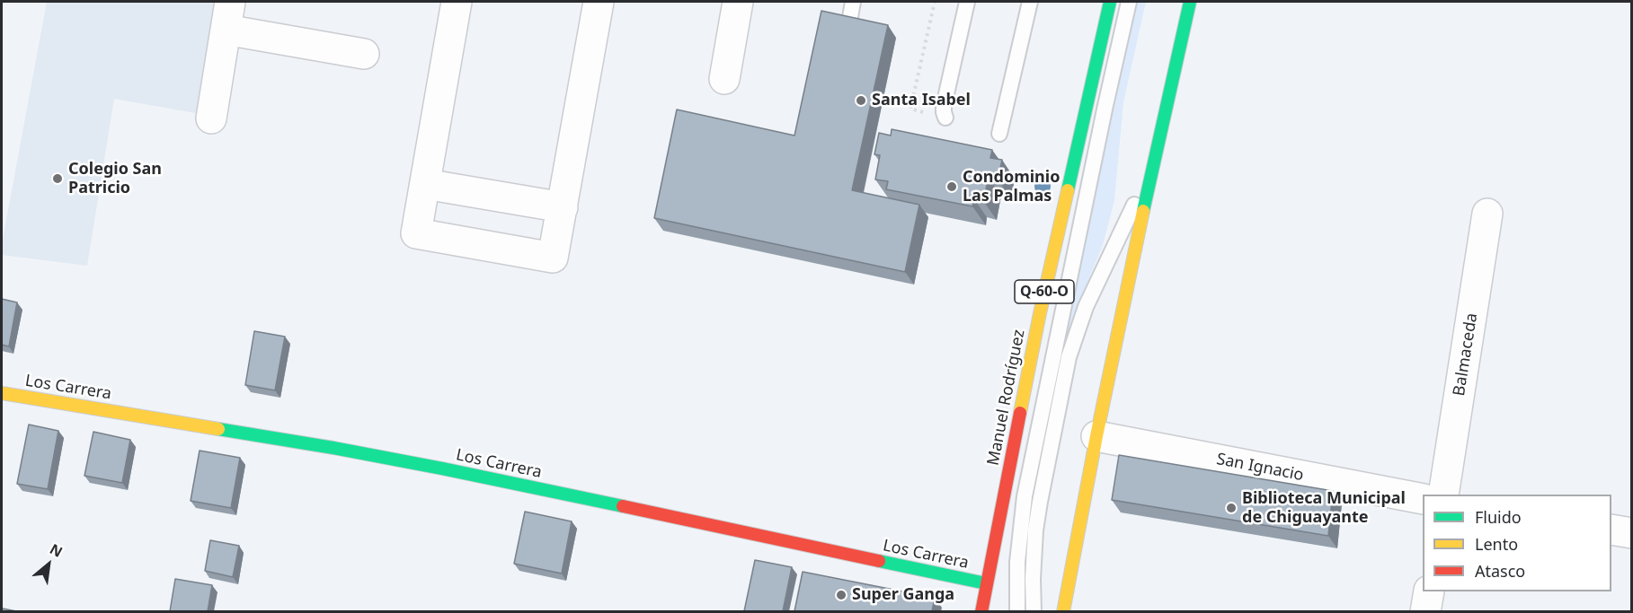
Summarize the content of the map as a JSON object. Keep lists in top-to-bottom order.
{
  "streets": {
    "main road": ["Q-60-O", "Los Carrera", "Manuel Rodríguez"],
    "street": ["Balmaceda", "San Ignacio"]
  },
  "crossings": [
    ["Los Carrera", "Manuel Rodríguez"]
  ],
  "places": [
    "Santa Isabel",
    "Colegio San Patricio",
    "Condominio Las Palmas",
    "Biblioteca Municipal de Chiguayante",
    "Super Ganga"
  ],
  "legend": ["Fluido", "Lento", "Atasco"],
  "north": "top right"
}
